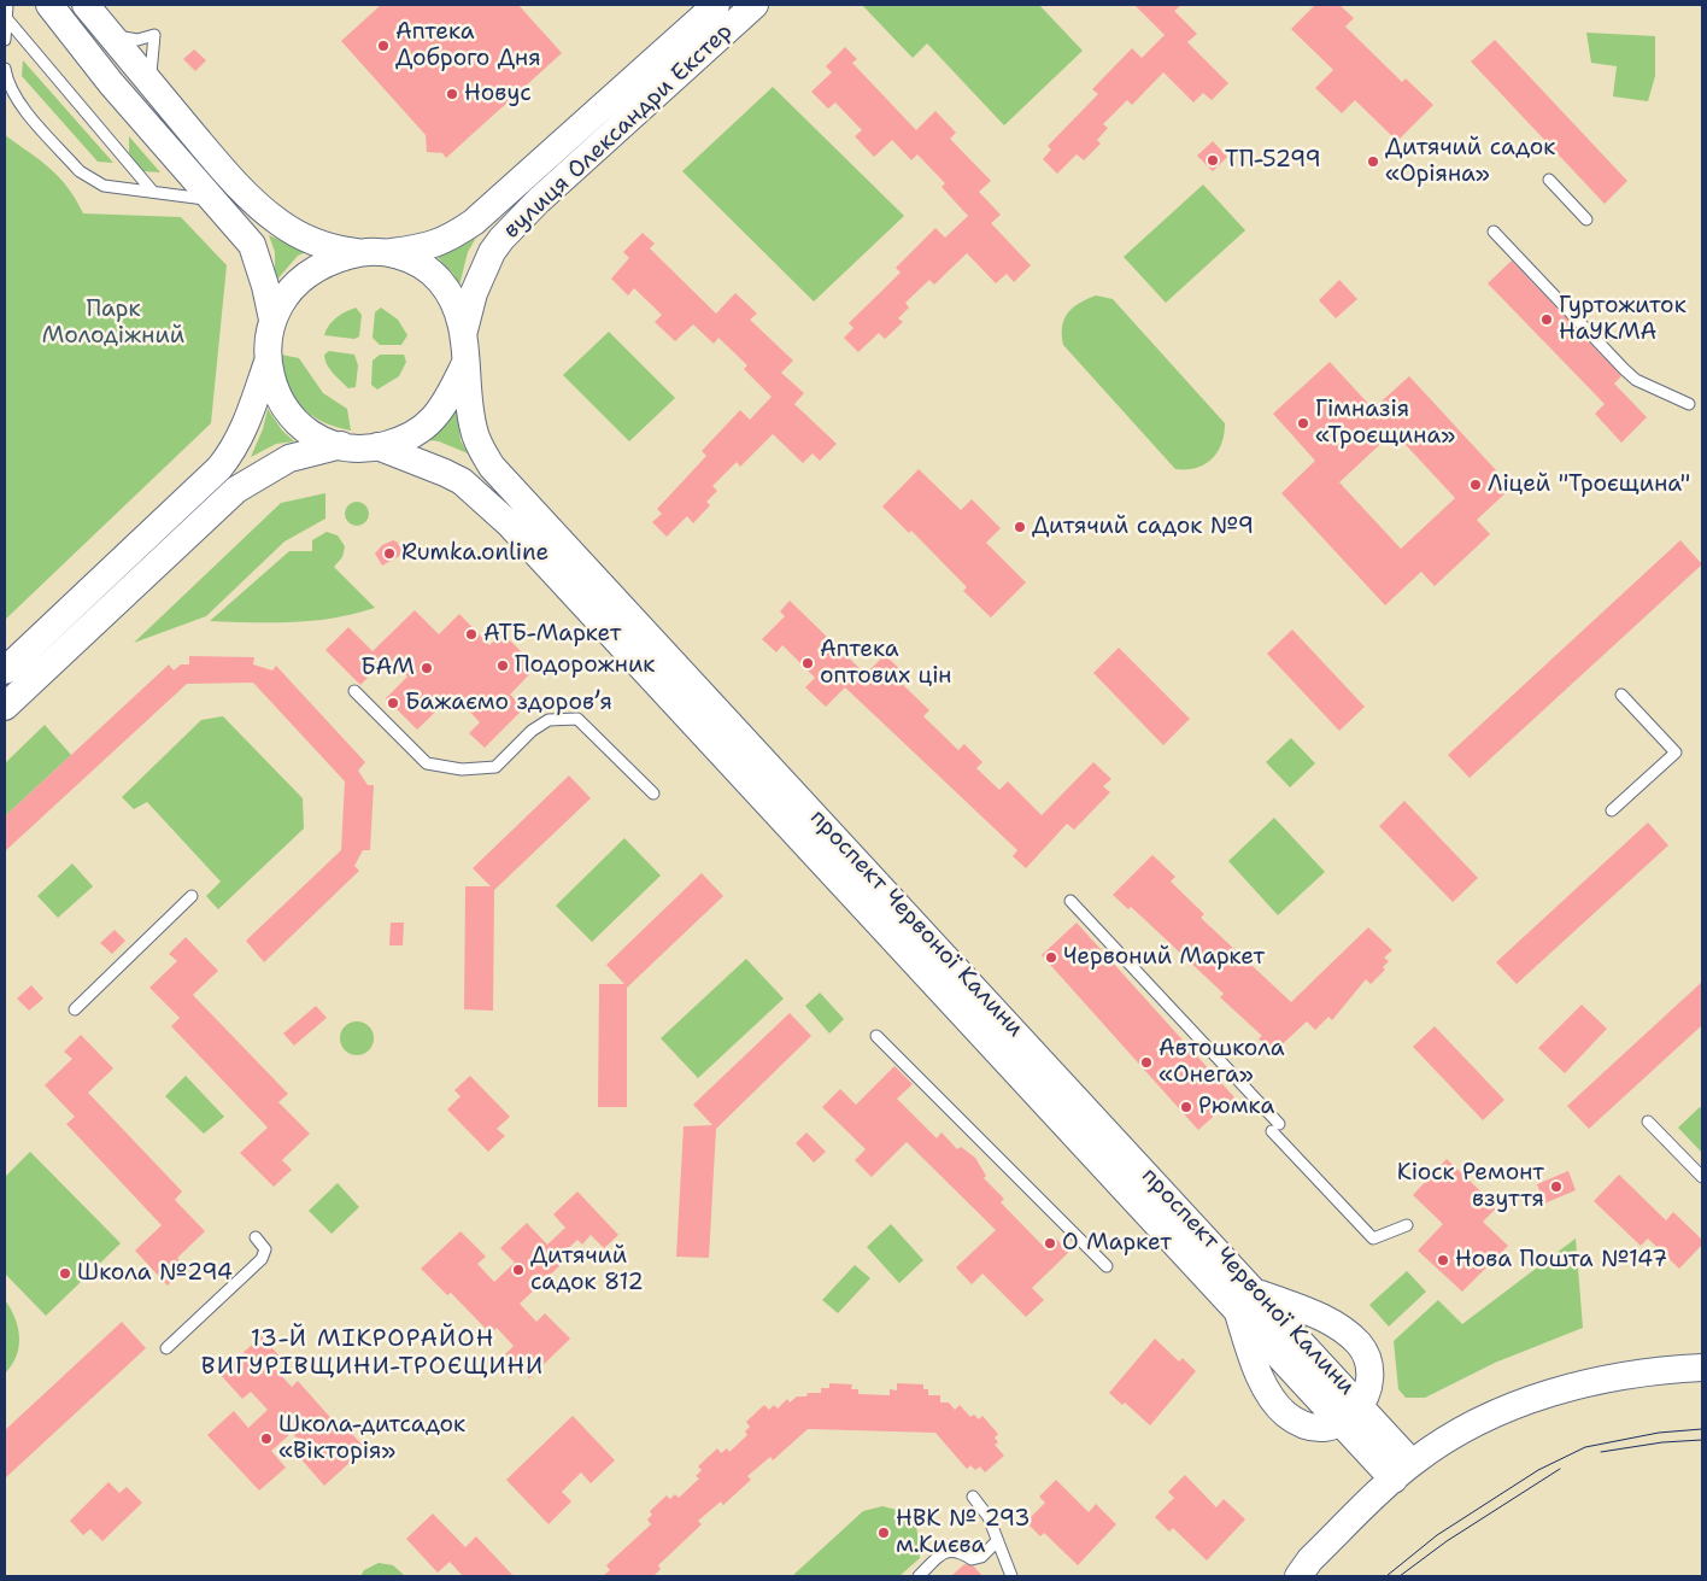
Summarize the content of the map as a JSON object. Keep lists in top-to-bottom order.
{
  "streets": {
    "main road": ["вулиця Олександри Екстер", "проспект Червоної Калини"]
  },
  "crossings": [
    ["вулиця Олександри Екстер", "проспект Червоної Калини"]
  ],
  "districts": ["13-Й МІКРОРАЙОН ВИГУРІВЩИНИ-ТРОЄЩИНИ"],
  "parks": ["Парк Молодіжний"],
  "places": [
    "Аптека Доброго Дня",
    "Новус",
    "ТП-5299",
    "Дитячий садок «Оріяна»",
    "Гуртожиток НаУКМА",
    "Гімназія «Троєщина»",
    "Ліцей \"Троєщина\"",
    "Дитячий садок №9",
    "Rumka.online",
    "АТБ-Маркет",
    "Аптека оптових цін",
    "Подорожник",
    "БАМ",
    "Бажаємо здоровʼя",
    "Червоний Маркет",
    "Автошкола «Онега»",
    "Рюмка",
    "Кіоск Ремонт взуття",
    "О Маркет",
    "Нова Пошта №147",
    "Дитячий садок 812",
    "Школа №294",
    "Школа-дитсадок «Вікторія»",
    "НВК № 293 м.Києва"
  ]
}
